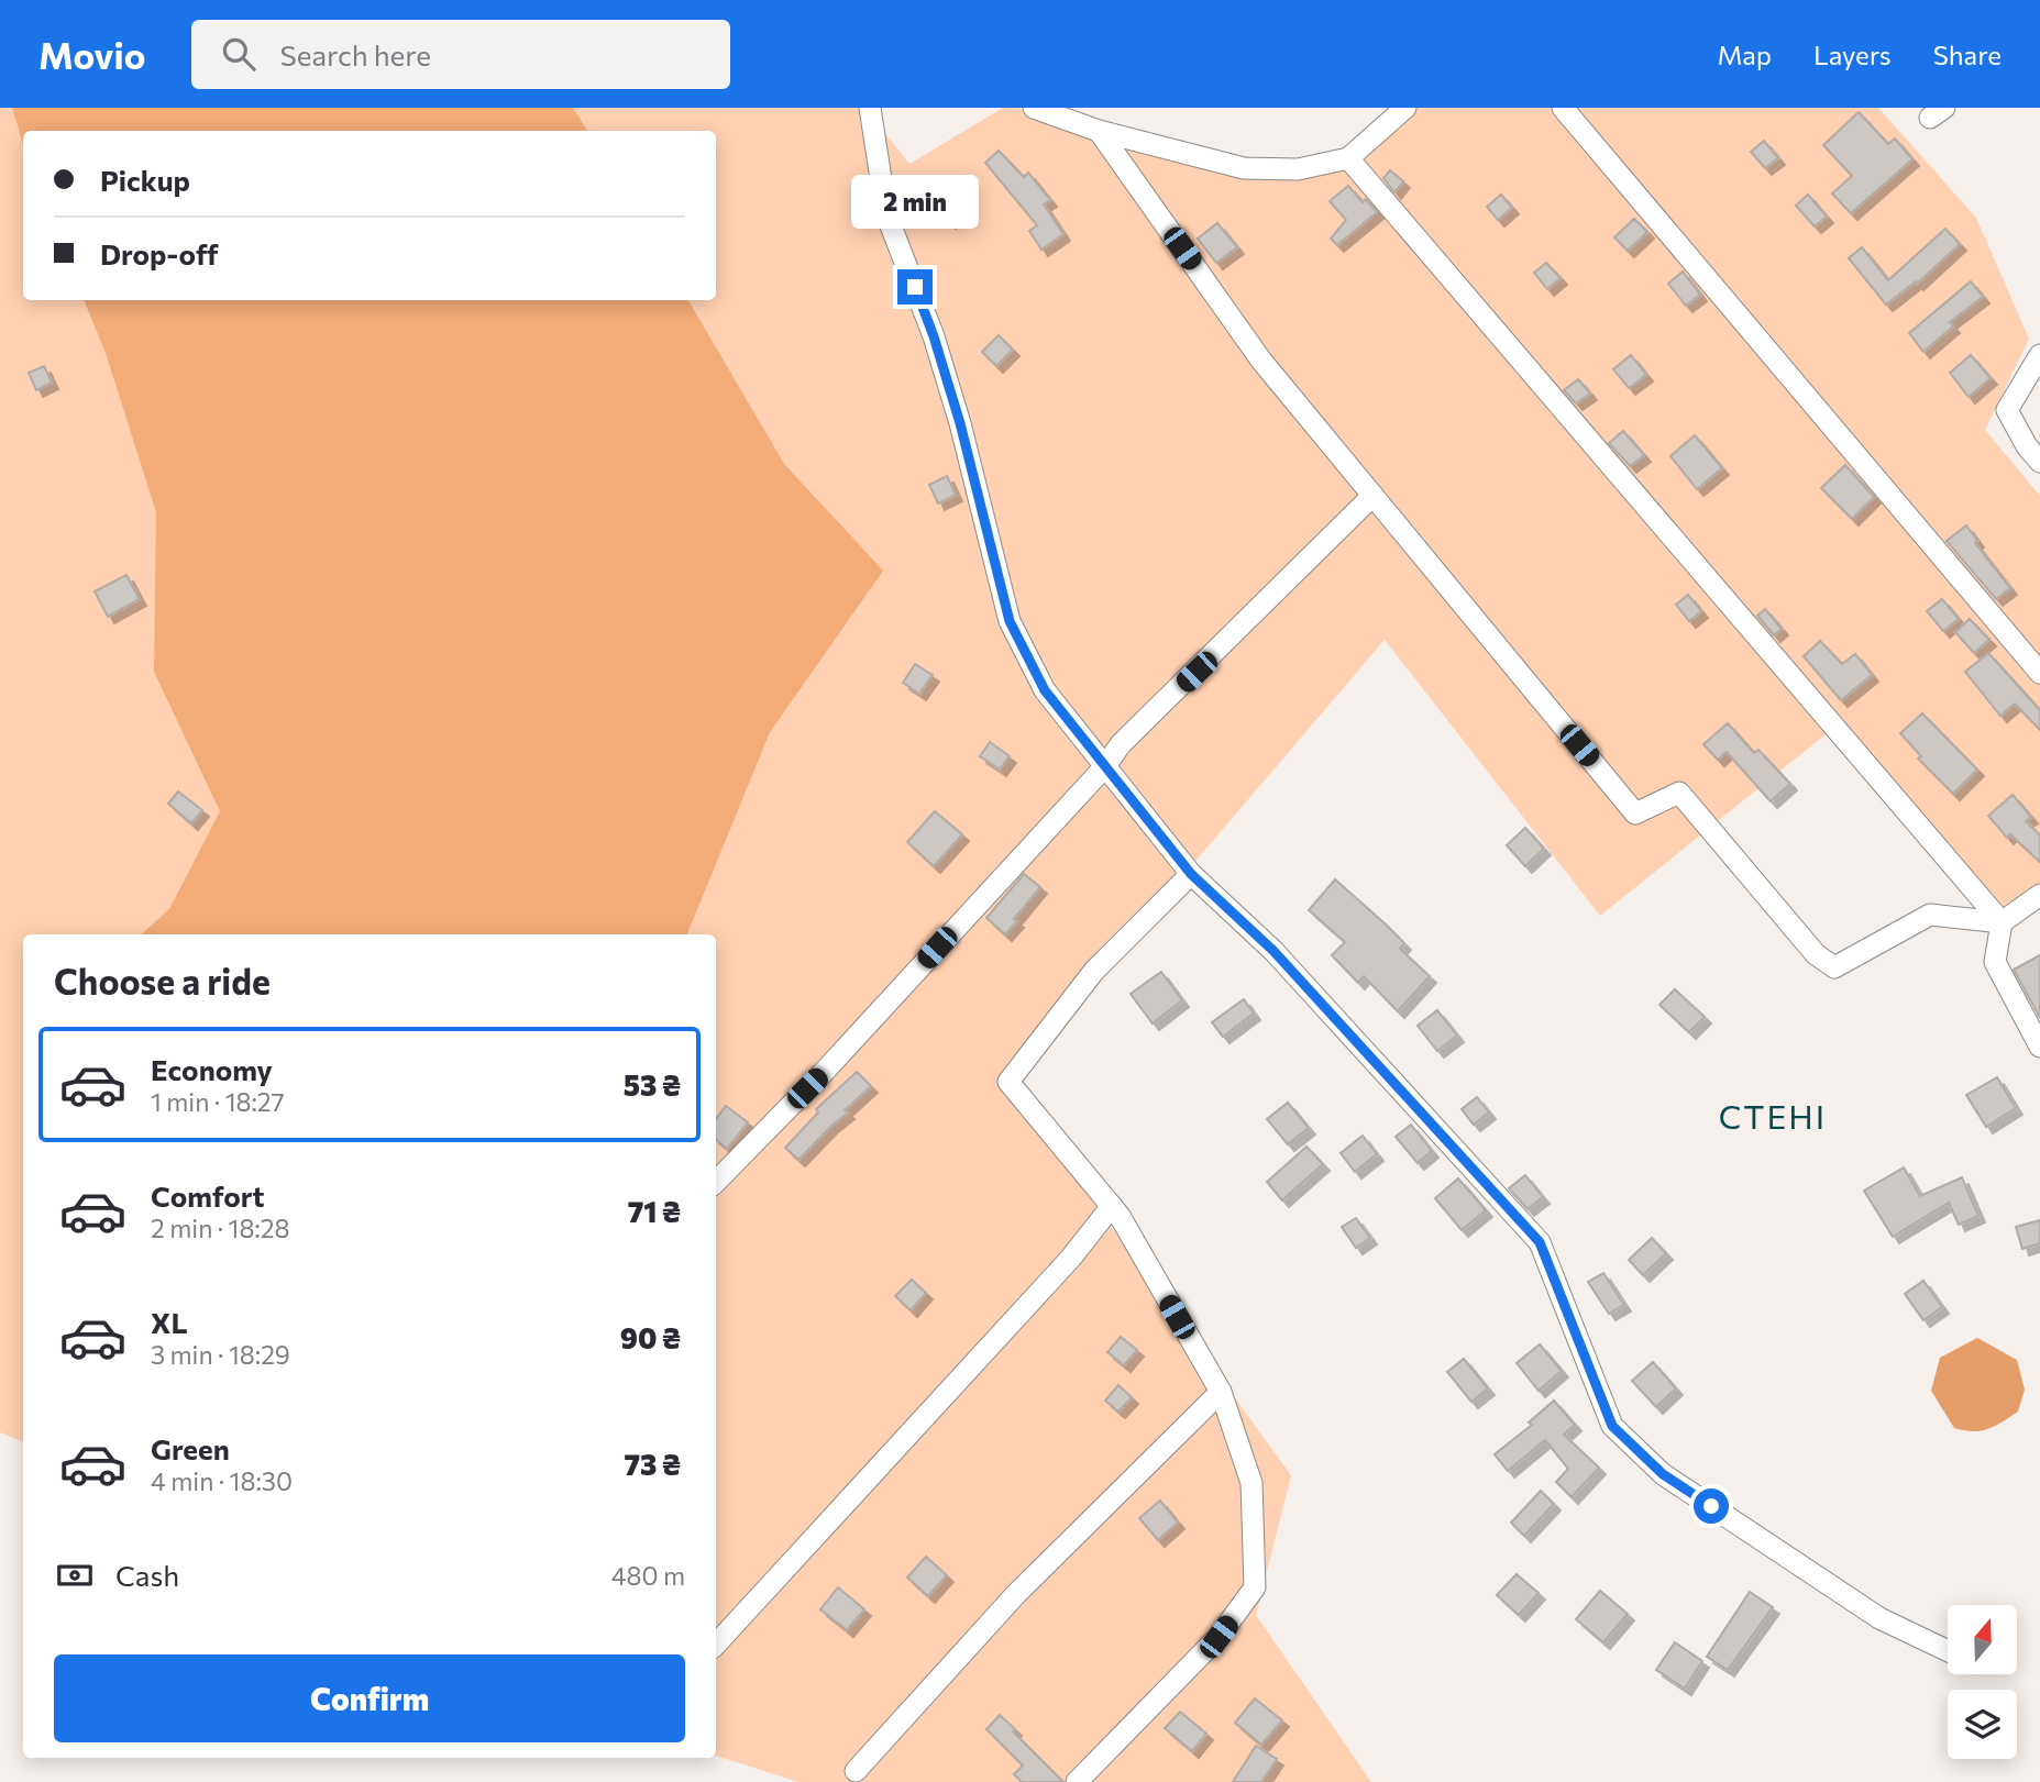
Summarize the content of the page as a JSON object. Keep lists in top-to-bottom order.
{
  "districts": ["СТЕНІ"],
  "north": "top",
  "page": {
    "header": "Movio",
    "search": "Search here",
    "nav": ["Map", "Layers", "Share"],
    "banner": ["Pickup", "Drop-off"],
    "bubble": "2 min",
    "heading": "Choose a ride",
    "list": [
      {
        "name": "Economy",
        "note": "1 min · 18:27",
        "value": "53 ₴"
      },
      {
        "name": "Comfort",
        "note": "2 min · 18:28",
        "value": "71 ₴"
      },
      {
        "name": "XL",
        "note": "3 min · 18:29",
        "value": "90 ₴"
      },
      {
        "name": "Green",
        "note": "4 min · 18:30",
        "value": "73 ₴"
      }
    ],
    "pay": ["Cash", "480 m"],
    "buttons": "Confirm"
  }
}
